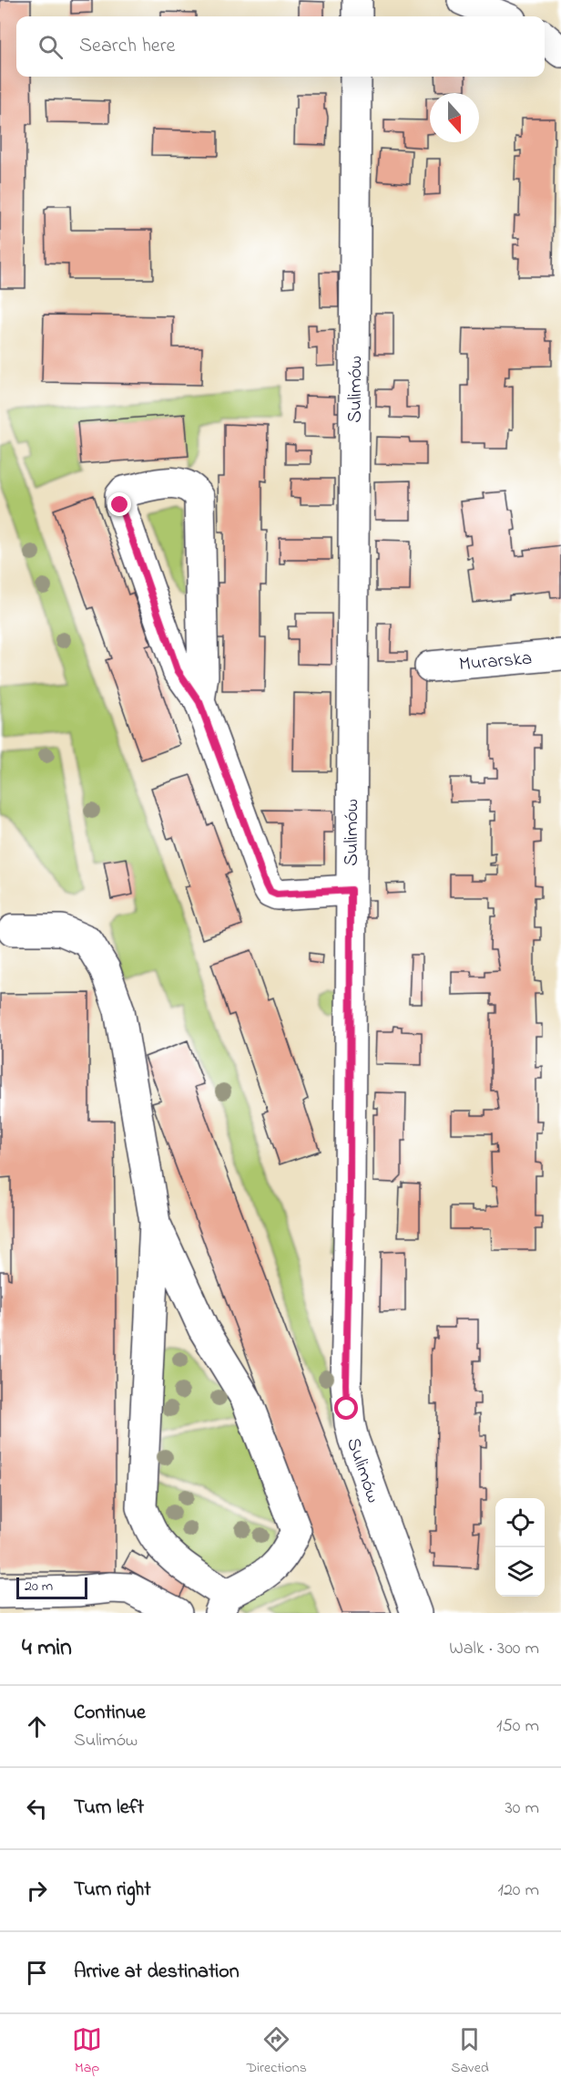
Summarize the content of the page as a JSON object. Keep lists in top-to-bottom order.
{
  "streets": {
    "street": ["Sulimów", "Murarska"]
  },
  "scale_bar": "20 m",
  "north": "bottom",
  "page": {
    "search": "Search here",
    "scale": "20 m",
    "heading": ["4 min", "Walk · 300 m"],
    "list": [
      ["Continue", "Sulimów", "150 m"],
      ["Turn left", "30 m"],
      ["Turn right", "120 m"],
      "Arrive at destination"
    ],
    "nav": ["Map", "Directions", "Saved"]
  }
}
